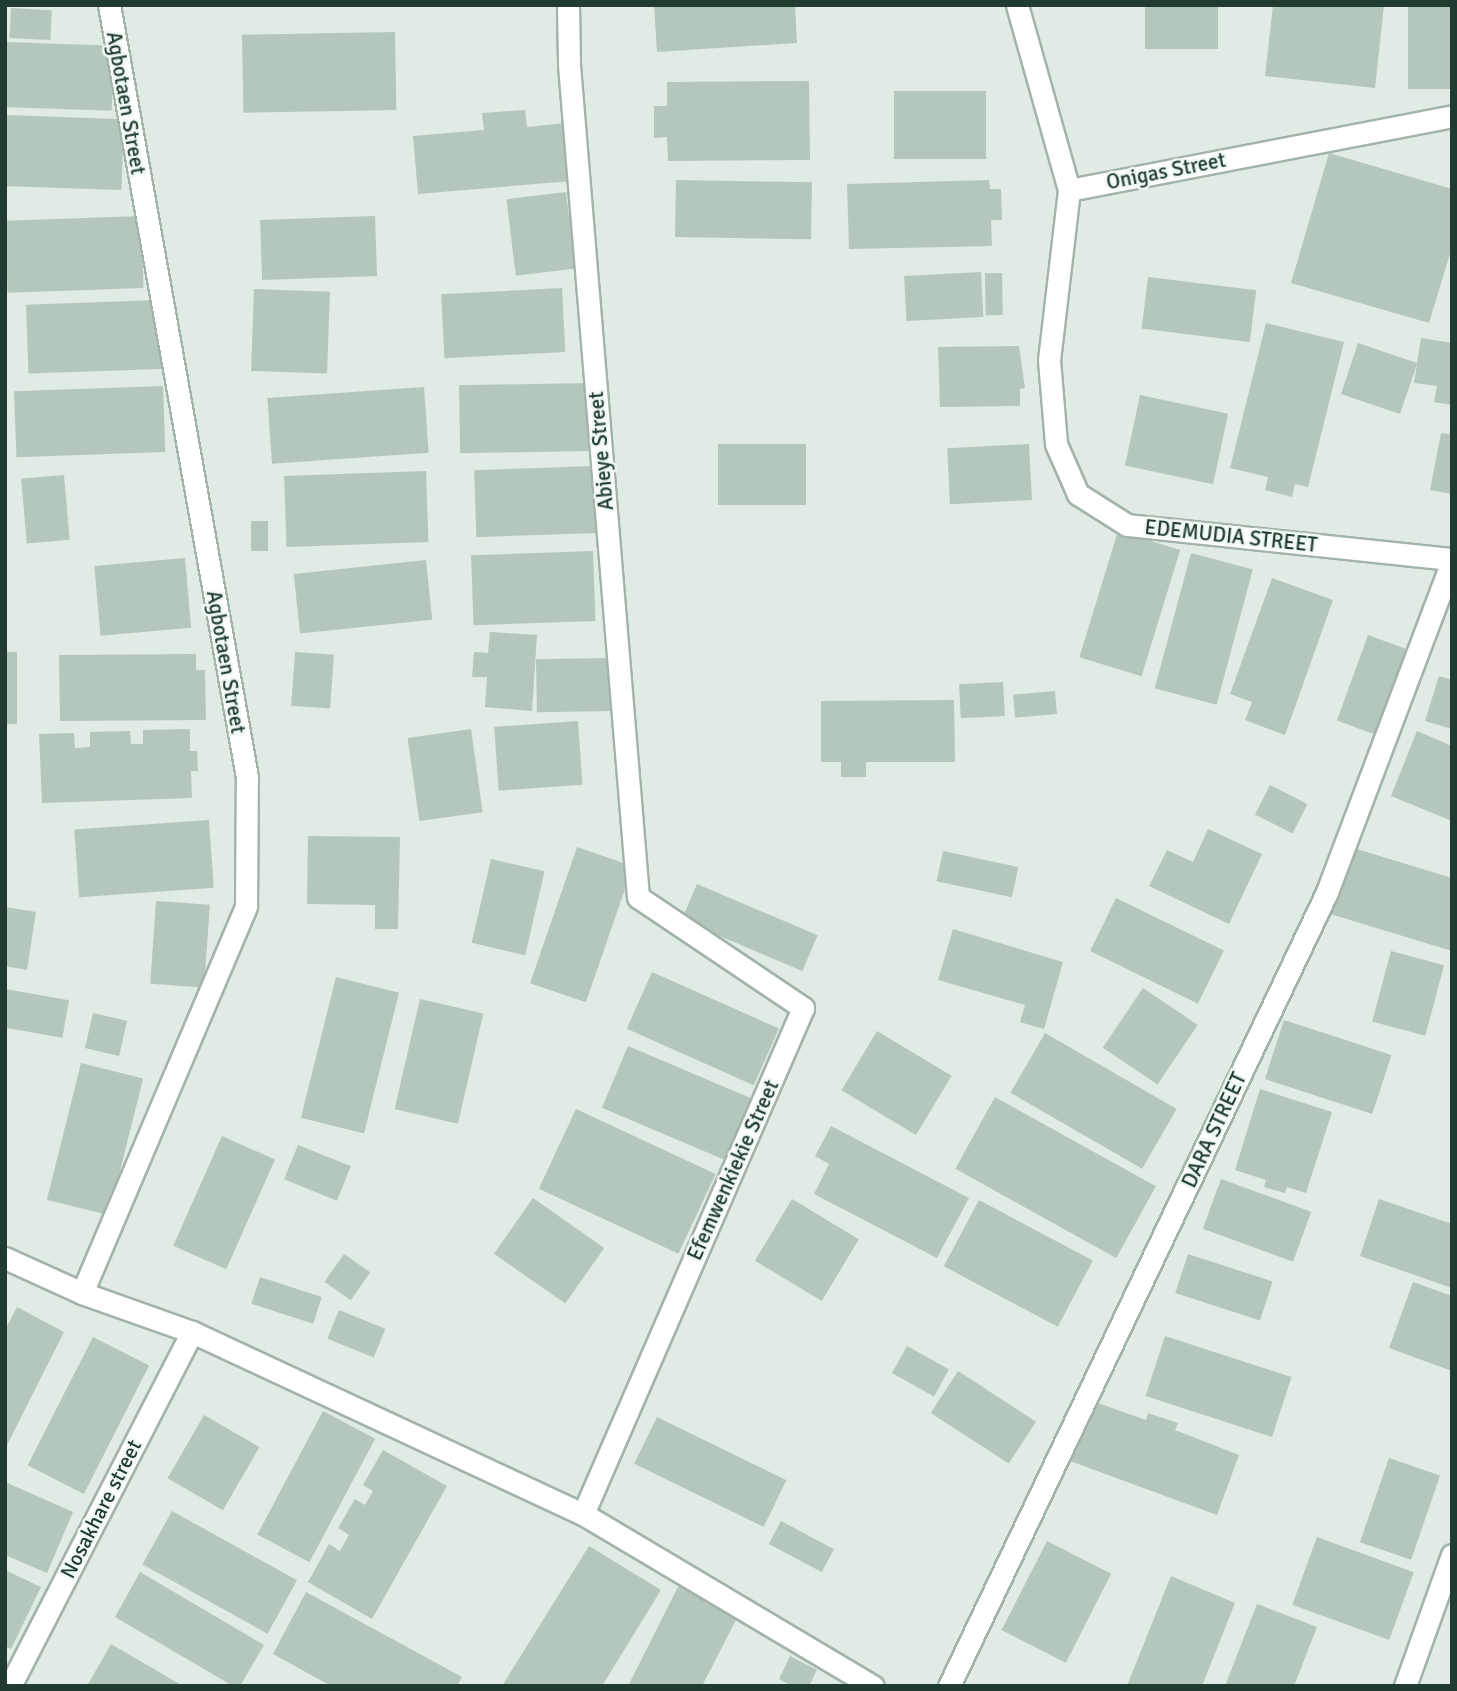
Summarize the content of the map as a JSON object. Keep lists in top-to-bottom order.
{
  "streets": {
    "street": [
      "Agbotaen Street",
      "Onigas Street",
      "Abieye Street",
      "EDEMUDIA STREET",
      "DARA STREET",
      "Efemwenkiekie Street",
      "Nosakhare street"
    ]
  },
  "crossings": [
    ["Onigas Street", "EDEMUDIA STREET"],
    ["Abieye Street", "Efemwenkiekie Street"],
    ["EDEMUDIA STREET", "DARA STREET"]
  ]
}
